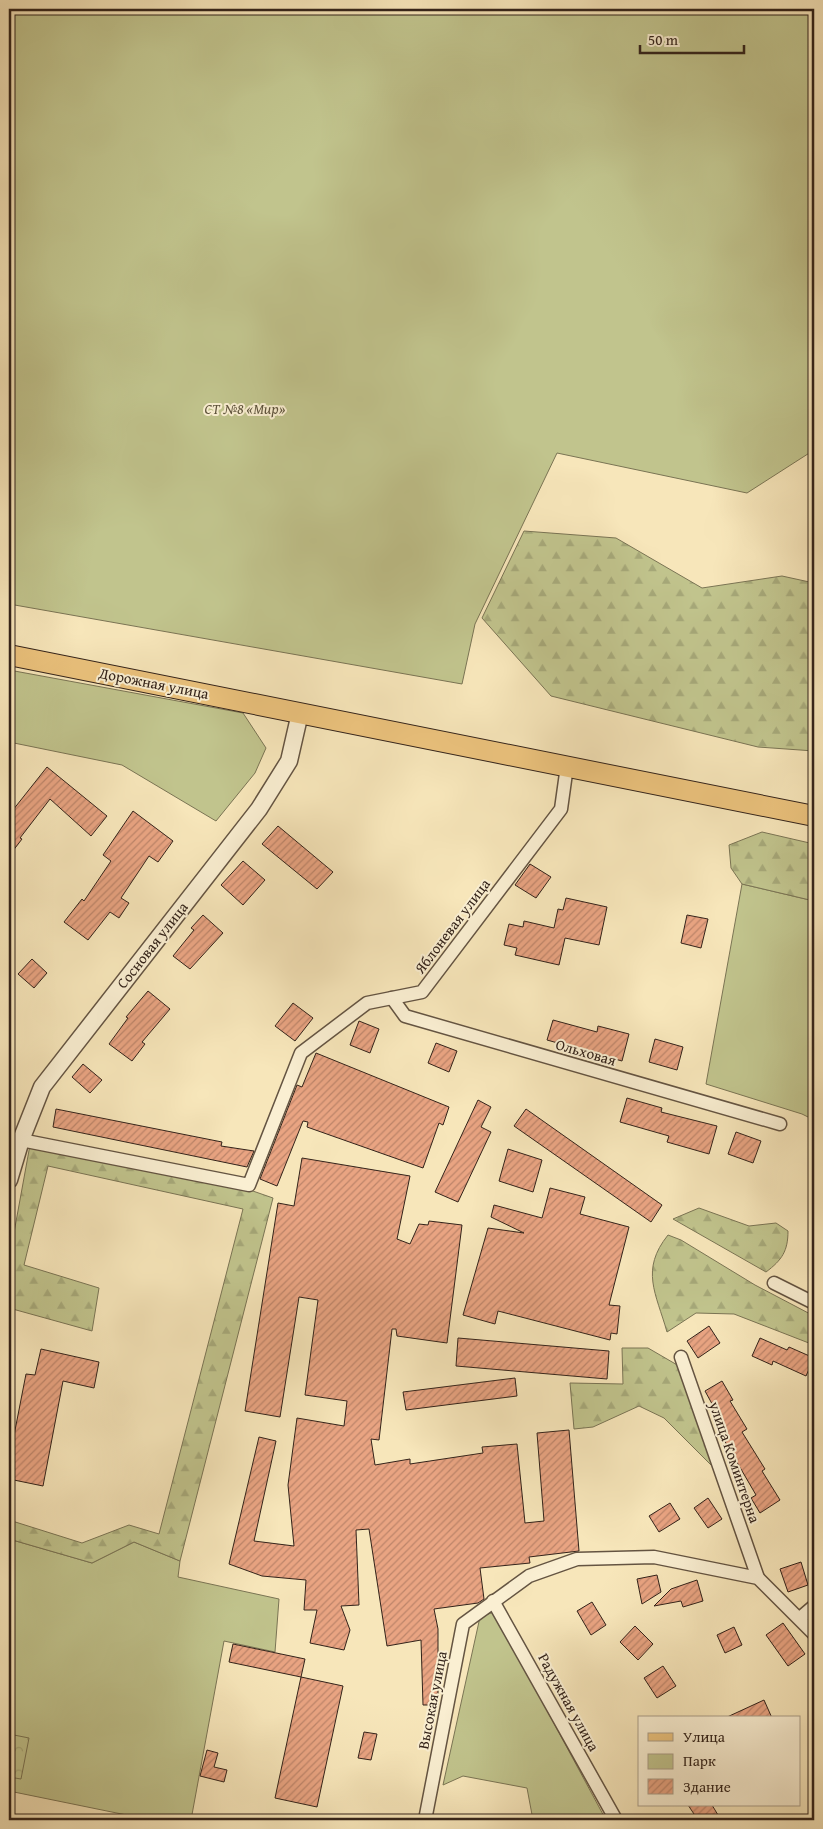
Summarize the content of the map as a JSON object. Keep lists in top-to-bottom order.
{
  "streets": {
    "main road": ["Дорожная улица"],
    "street": [
      "Яблоневая улица",
      "Сосновая улица",
      "Ольховая",
      "улица Коминтерна",
      "Высокая улица",
      "Радужная улица"
    ]
  },
  "crossings": [
    ["Дорожная улица", "Яблоневая улица"],
    ["Дорожная улица", "Сосновая улица"],
    ["Яблоневая улица", "Сосновая улица"],
    ["Яблоневая улица", "Ольховая"],
    ["Высокая улица", "Радужная улица"]
  ],
  "parks": ["СТ №8 «Мир»"],
  "legend": ["Улица", "Парк", "Здание"],
  "scale_bar": "50 m"
}
